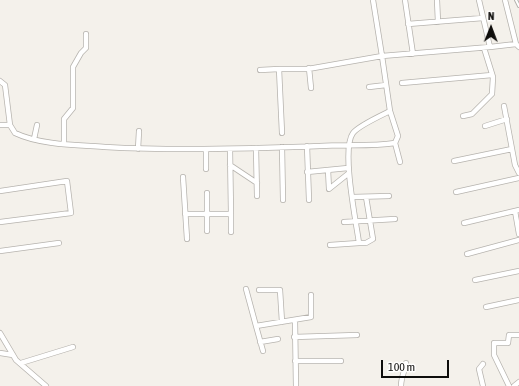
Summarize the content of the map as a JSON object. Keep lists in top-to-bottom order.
{
  "scale_bar": "100 m",
  "north": "top"
}
